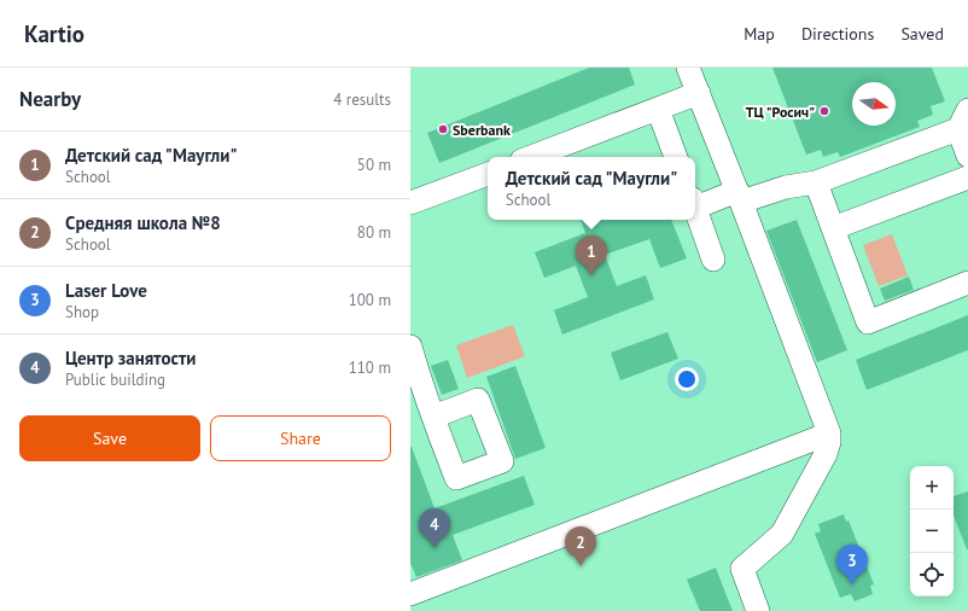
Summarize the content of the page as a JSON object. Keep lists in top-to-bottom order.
{
  "places": ["ТЦ \"Росич\"", "Sberbank"],
  "north": "right",
  "page": {
    "header": "Kartio",
    "nav": ["Map", "Directions", "Saved"],
    "heading": ["Nearby", "4 results"],
    "list": [
      {
        "mark": "1",
        "name": "Детский сад \"Маугли\"",
        "note": "School",
        "value": "50 m"
      },
      {
        "mark": "2",
        "name": "Средняя школа №8",
        "note": "School",
        "value": "80 m"
      },
      {
        "mark": "3",
        "name": "Laser Love",
        "note": "Shop",
        "value": "100 m"
      },
      {
        "mark": "4",
        "name": "Центр занятости",
        "note": "Public building",
        "value": "110 m"
      }
    ],
    "popup": ["Детский сад \"Маугли\"", "School"],
    "pins": [
      "1",
      "4",
      "2",
      "3"
    ],
    "buttons": ["Save", "Share"],
    "map_buttons": ["+", "−"]
  }
}
